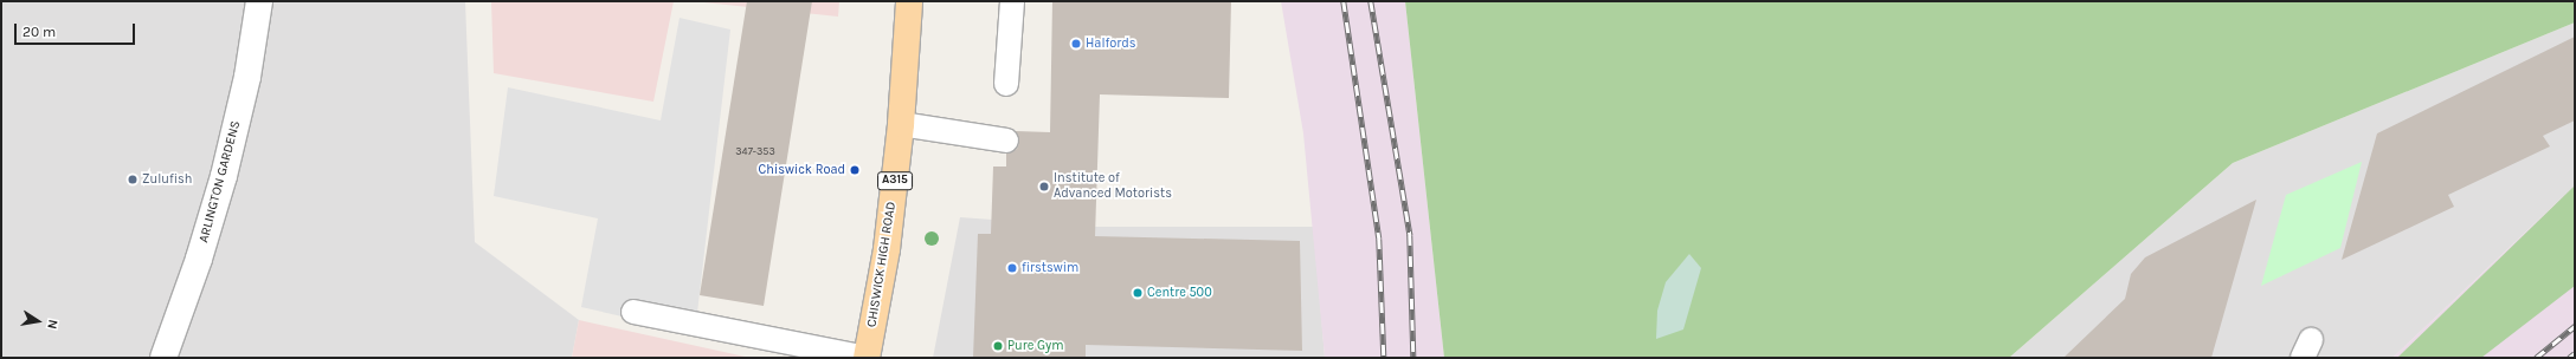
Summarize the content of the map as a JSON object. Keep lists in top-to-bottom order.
{
  "streets": {
    "main road": ["A315", "CHISWICK HIGH ROAD"],
    "street": ["ARLINGTON GARDENS"]
  },
  "places": [
    "Halfords",
    "Chiswick Road",
    "Zulufish",
    "Institute of Advanced Motorists",
    "firstswim",
    "Centre 500",
    "Pure Gym"
  ],
  "house_numbers": ["347-353"],
  "scale_bar": "20 m",
  "north": "right"
}
